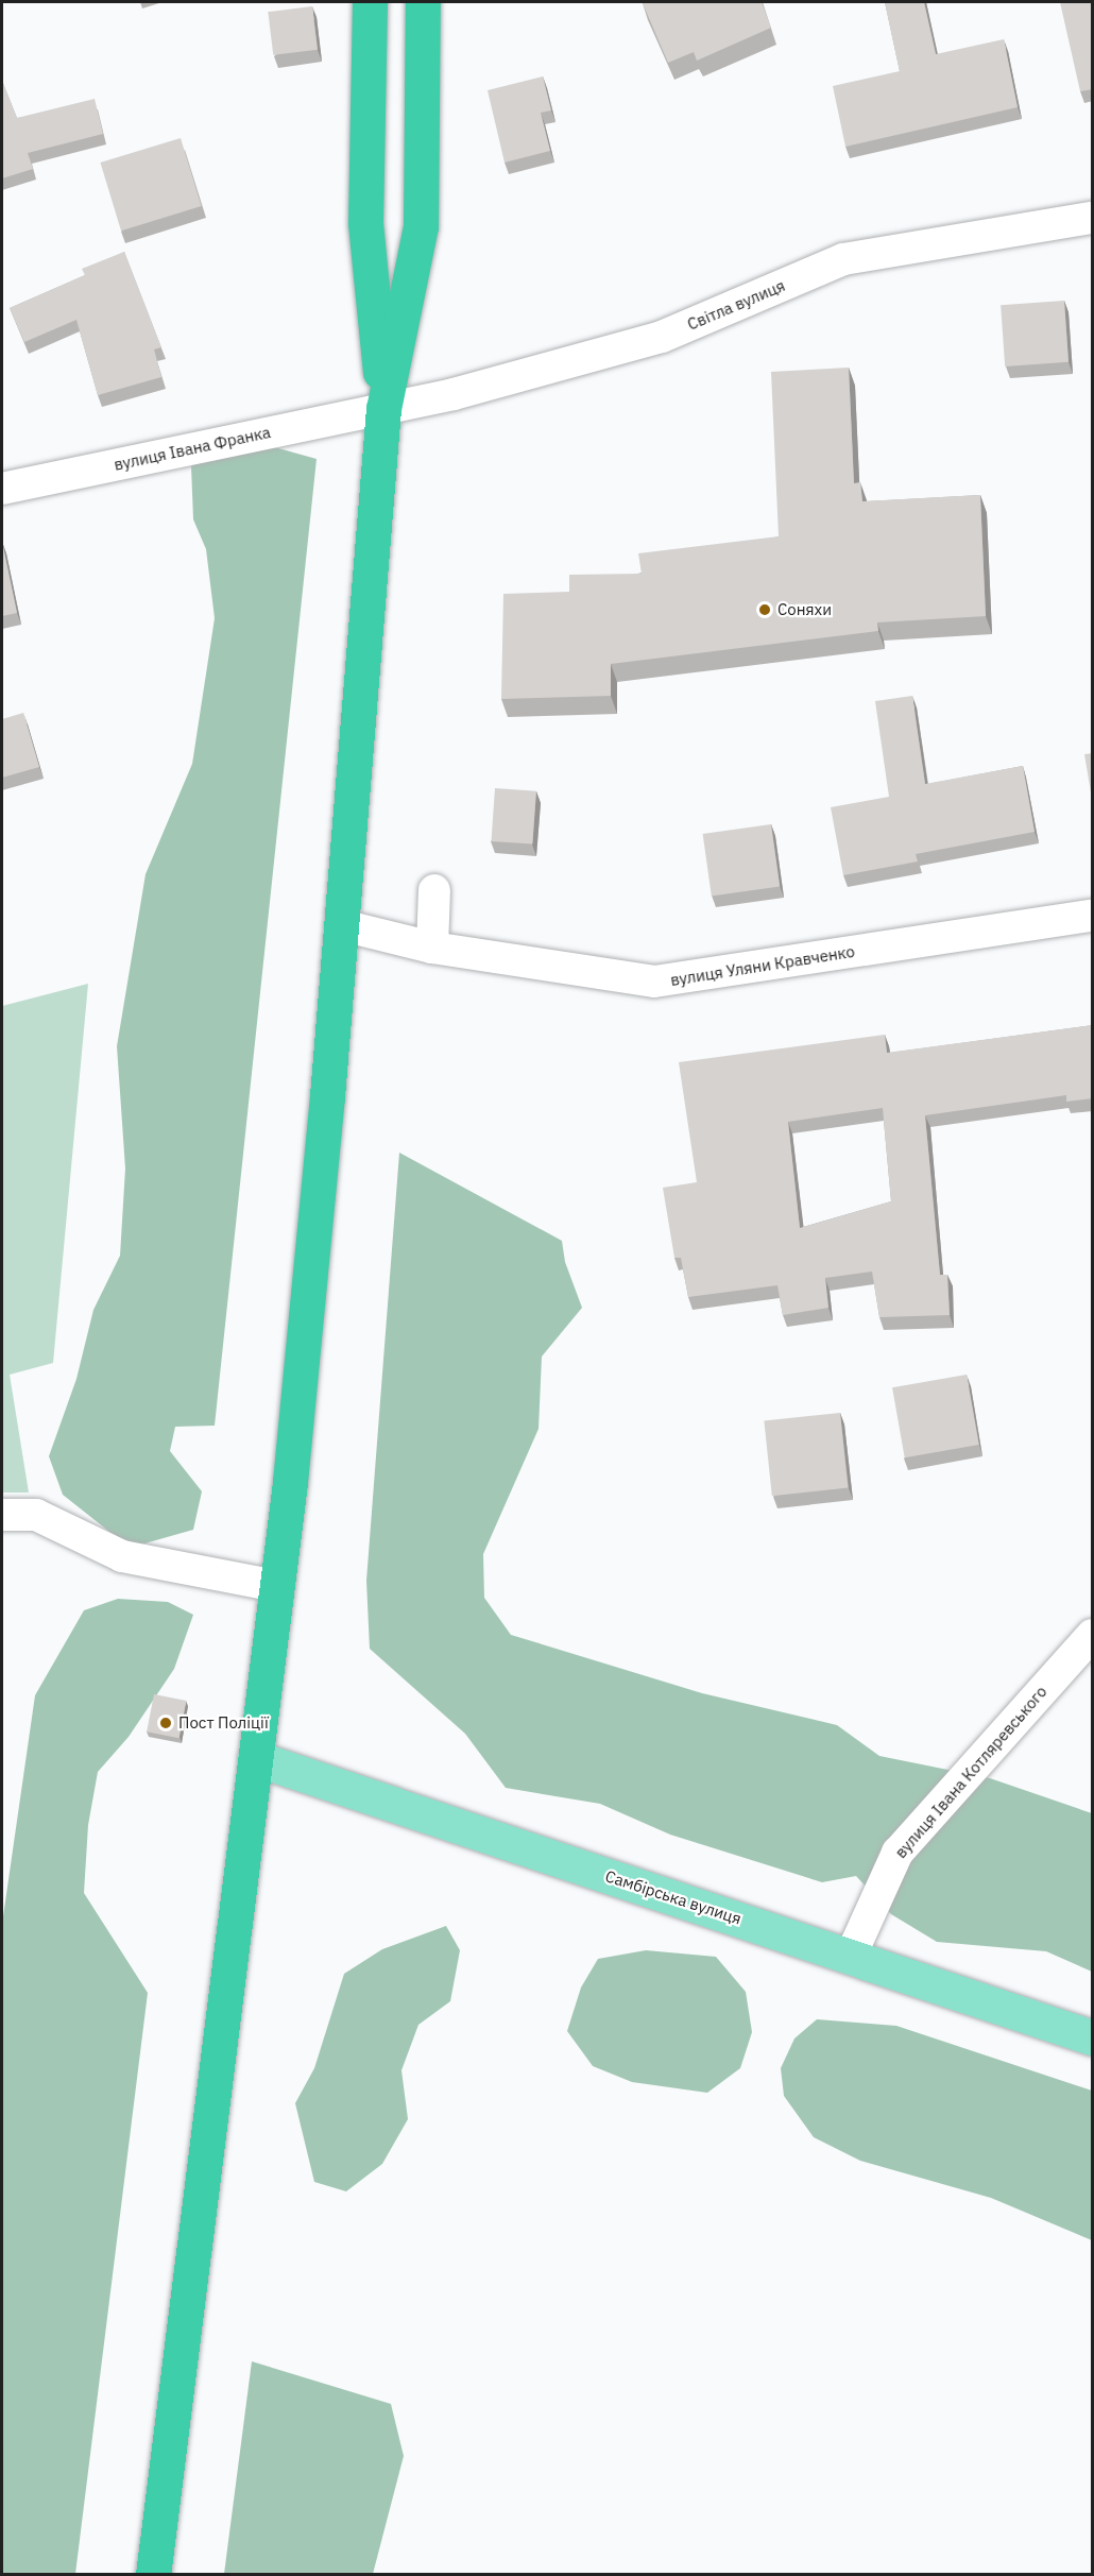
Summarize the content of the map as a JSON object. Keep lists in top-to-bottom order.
{
  "streets": {
    "main road": ["Самбірська вулиця"],
    "street": [
      "Світла вулиця",
      "вулиця Івана Франка",
      "вулиця Уляни Кравченко",
      "вулиця Івана Котляревського"
    ]
  },
  "crossings": [
    ["Світла вулиця", "вулиця Івана Франка"],
    ["вулиця Івана Котляревського", "Самбірська вулиця"]
  ],
  "places": ["Соняхи", "Пост Поліції"]
}
